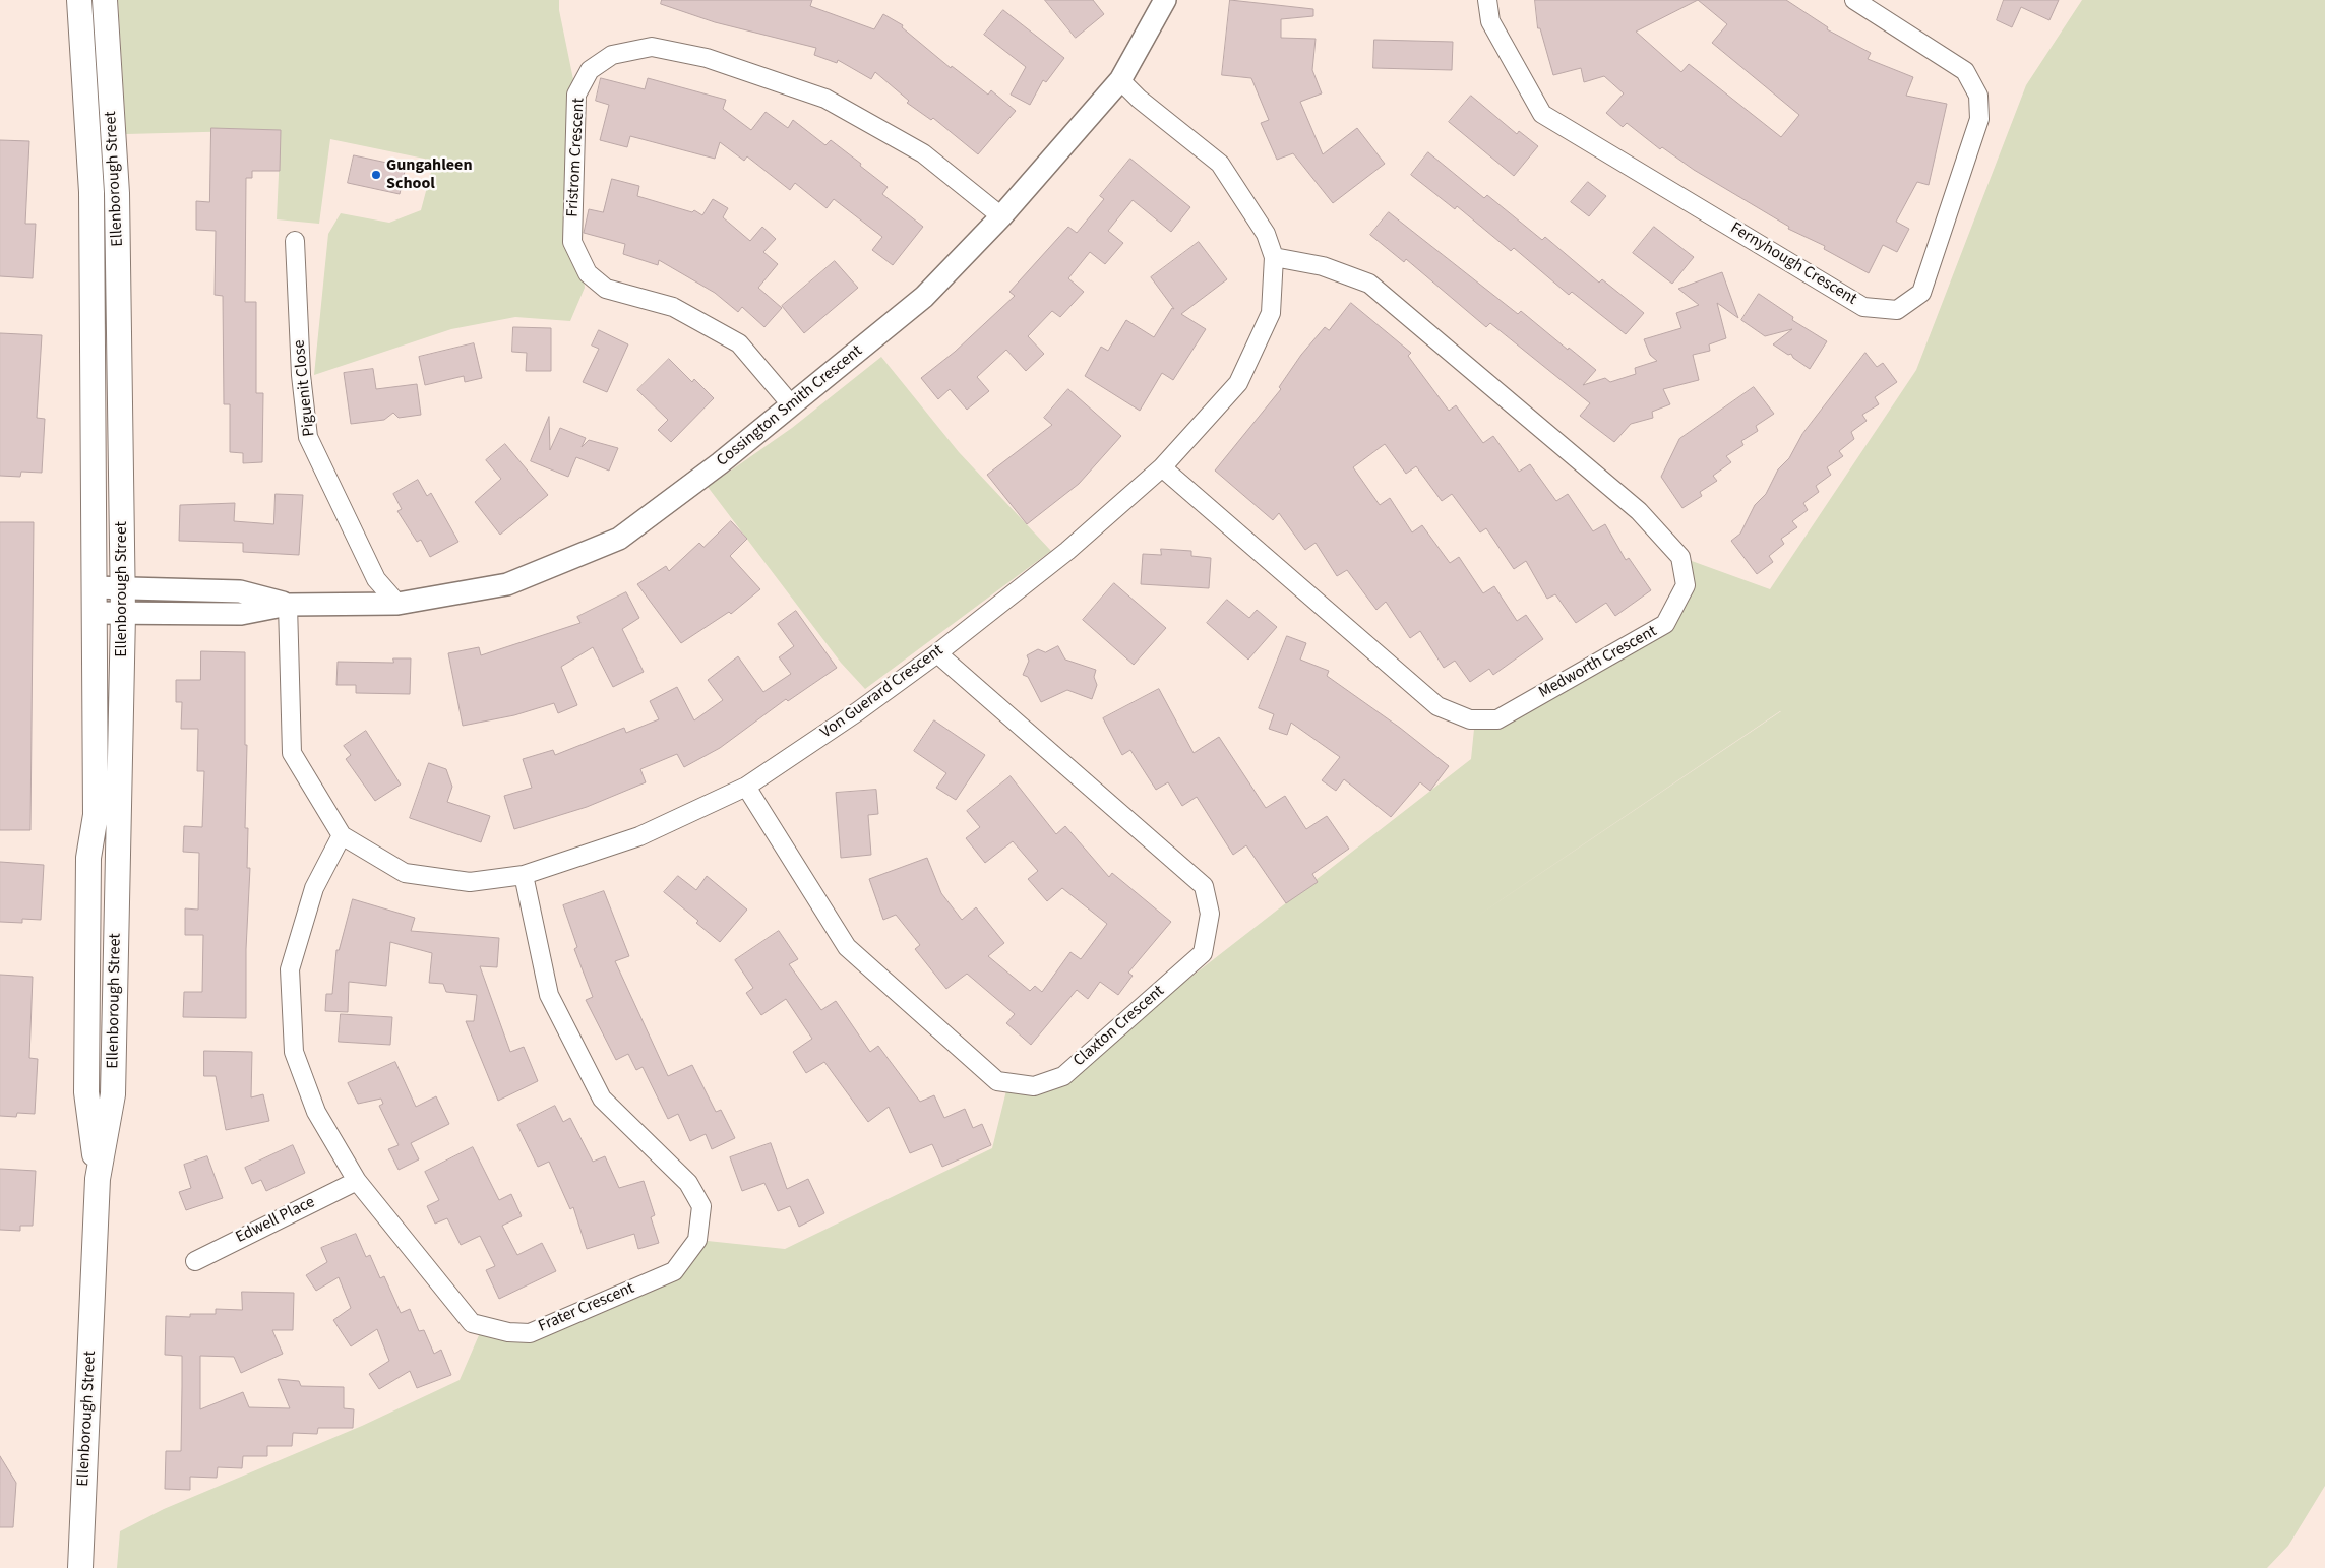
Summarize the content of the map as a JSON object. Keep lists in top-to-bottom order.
{
  "streets": {
    "main road": ["Ellenborough Street"],
    "street": [
      "Fristrom Crescent",
      "Fernyhough Crescent",
      "Piguenit Close",
      "Cossington Smith Crescent",
      "Medworth Crescent",
      "Von Guerard Crescent",
      "Claxton Crescent",
      "Edwell Place",
      "Frater Crescent"
    ]
  },
  "crossings": [
    ["Fristrom Crescent", "Cossington Smith Crescent"],
    ["Ellenborough Street", "Cossington Smith Crescent"],
    ["Piguenit Close", "Cossington Smith Crescent"],
    ["Cossington Smith Crescent", "Von Guerard Crescent"],
    ["Medworth Crescent", "Von Guerard Crescent"],
    ["Von Guerard Crescent", "Claxton Crescent"],
    ["Von Guerard Crescent", "Frater Crescent"],
    ["Edwell Place", "Frater Crescent"]
  ],
  "places": ["Gungahleen School"]
}
